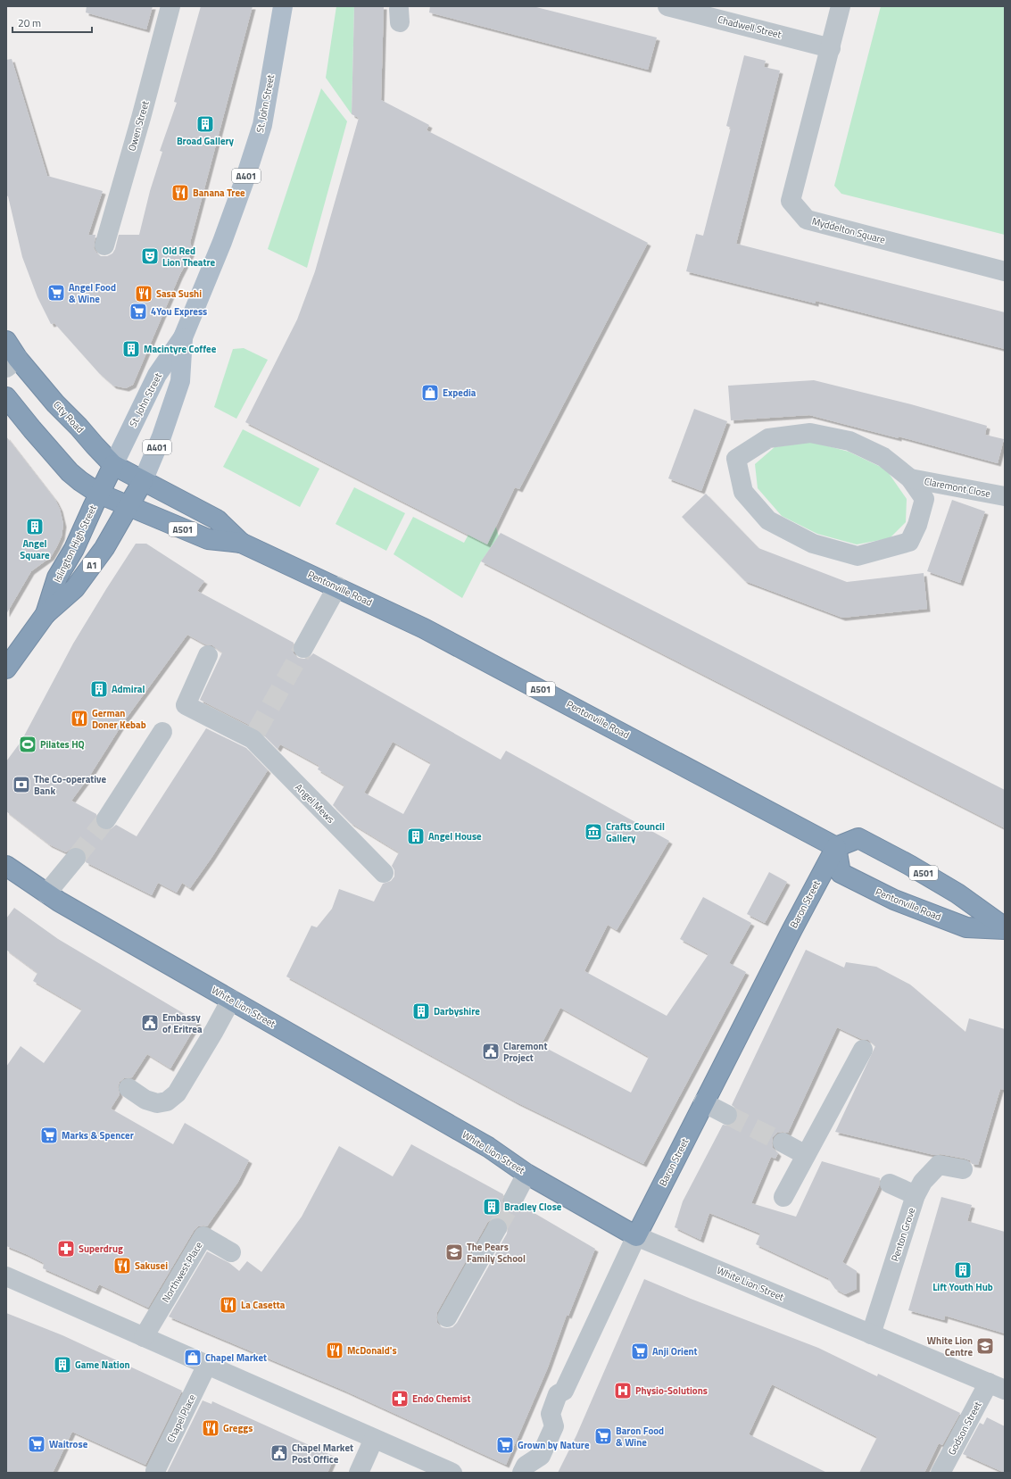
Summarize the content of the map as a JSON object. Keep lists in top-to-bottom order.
{
  "streets": {
    "highway": [
      "City Road",
      "A501",
      "Islington High Street",
      "A1",
      "Pentonville Road",
      "Baron Street",
      "White Lion Street"
    ],
    "main road": ["St. John Street", "A401"],
    "street": [
      "Chadwell Street",
      "Owen Street",
      "Myddelton Square",
      "Claremont Close",
      "Angel Mews",
      "Penton Grove",
      "Northwest Place",
      "Chapel Place",
      "Godson Street"
    ]
  },
  "crossings": [
    ["Chadwell Street", "Myddelton Square"],
    ["St. John Street", "City Road"],
    ["St. John Street", "A1"],
    ["St. John Street", "Pentonville Road"],
    ["City Road", "A1"],
    ["City Road", "Pentonville Road"],
    ["A501", "Islington High Street"],
    ["A501", "A1"],
    ["A501", "Pentonville Road"],
    ["Islington High Street", "A1"],
    ["Islington High Street", "Pentonville Road"],
    ["A1", "Pentonville Road"],
    ["Pentonville Road", "Baron Street"],
    ["Baron Street", "White Lion Street"],
    ["White Lion Street", "Penton Grove"],
    ["White Lion Street", "Godson Street"]
  ],
  "places": {
    "building": [
      "Broad Gallery",
      "Macintyre Coffee",
      "Angel Square",
      "Admiral",
      "Angel House",
      "Darbyshire",
      "Bradley Close",
      "Lift Youth Hub",
      "Game Nation"
    ],
    "restaurant": [
      "Banana Tree",
      "Sasa Sushi",
      "German Doner Kebab",
      "Sakusei",
      "La Casetta",
      "McDonald's",
      "Greggs"
    ],
    "theatre": ["Old Red Lion Theatre"],
    "supermarket": [
      "Angel Food & Wine",
      "4You Express",
      "Marks & Spencer",
      "Anji Orient",
      "Baron Food & Wine",
      "Waitrose",
      "Grown by Nature"
    ],
    "shop": ["Expedia", "Chapel Market"],
    "sports": ["Pilates HQ"],
    "bank": ["The Co-operative Bank"],
    "museum": ["Crafts Council Gallery"],
    "public building": ["Embassy of Eritrea", "Claremont Project", "Chapel Market Post Office"],
    "pharmacy": ["Superdrug", "Endo Chemist"],
    "school or university": ["The Pears Family School", "White Lion Centre"],
    "hospital": ["Physio-Solutions"]
  },
  "scale_bar": "20 m"
}
